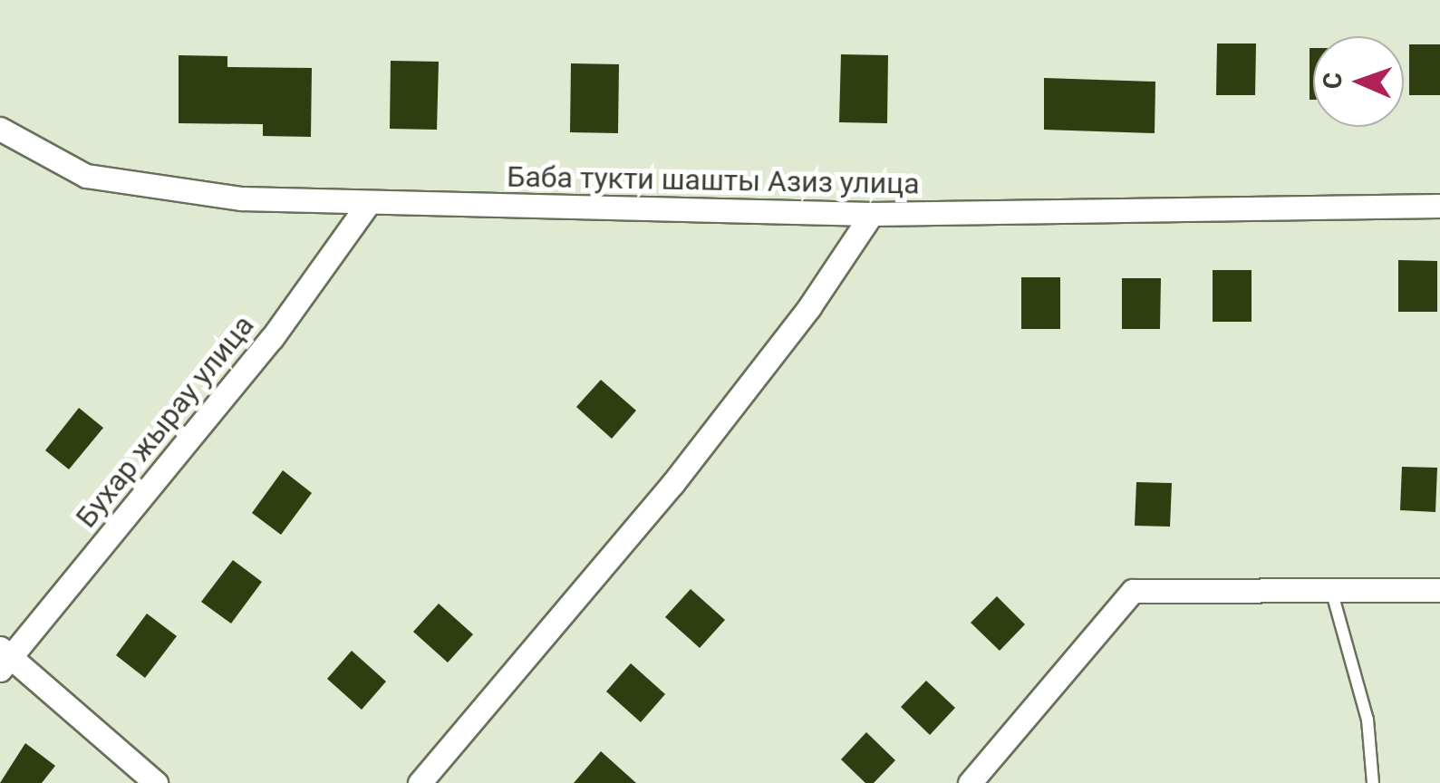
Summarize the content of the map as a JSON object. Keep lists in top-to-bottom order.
{
  "streets": {
    "street": ["Баба тукти шашты Азиз улица", "Бухар жырау улица"]
  },
  "crossings": [
    ["Баба тукти шашты Азиз улица", "Бухар жырау улица"]
  ],
  "north": "left"
}
